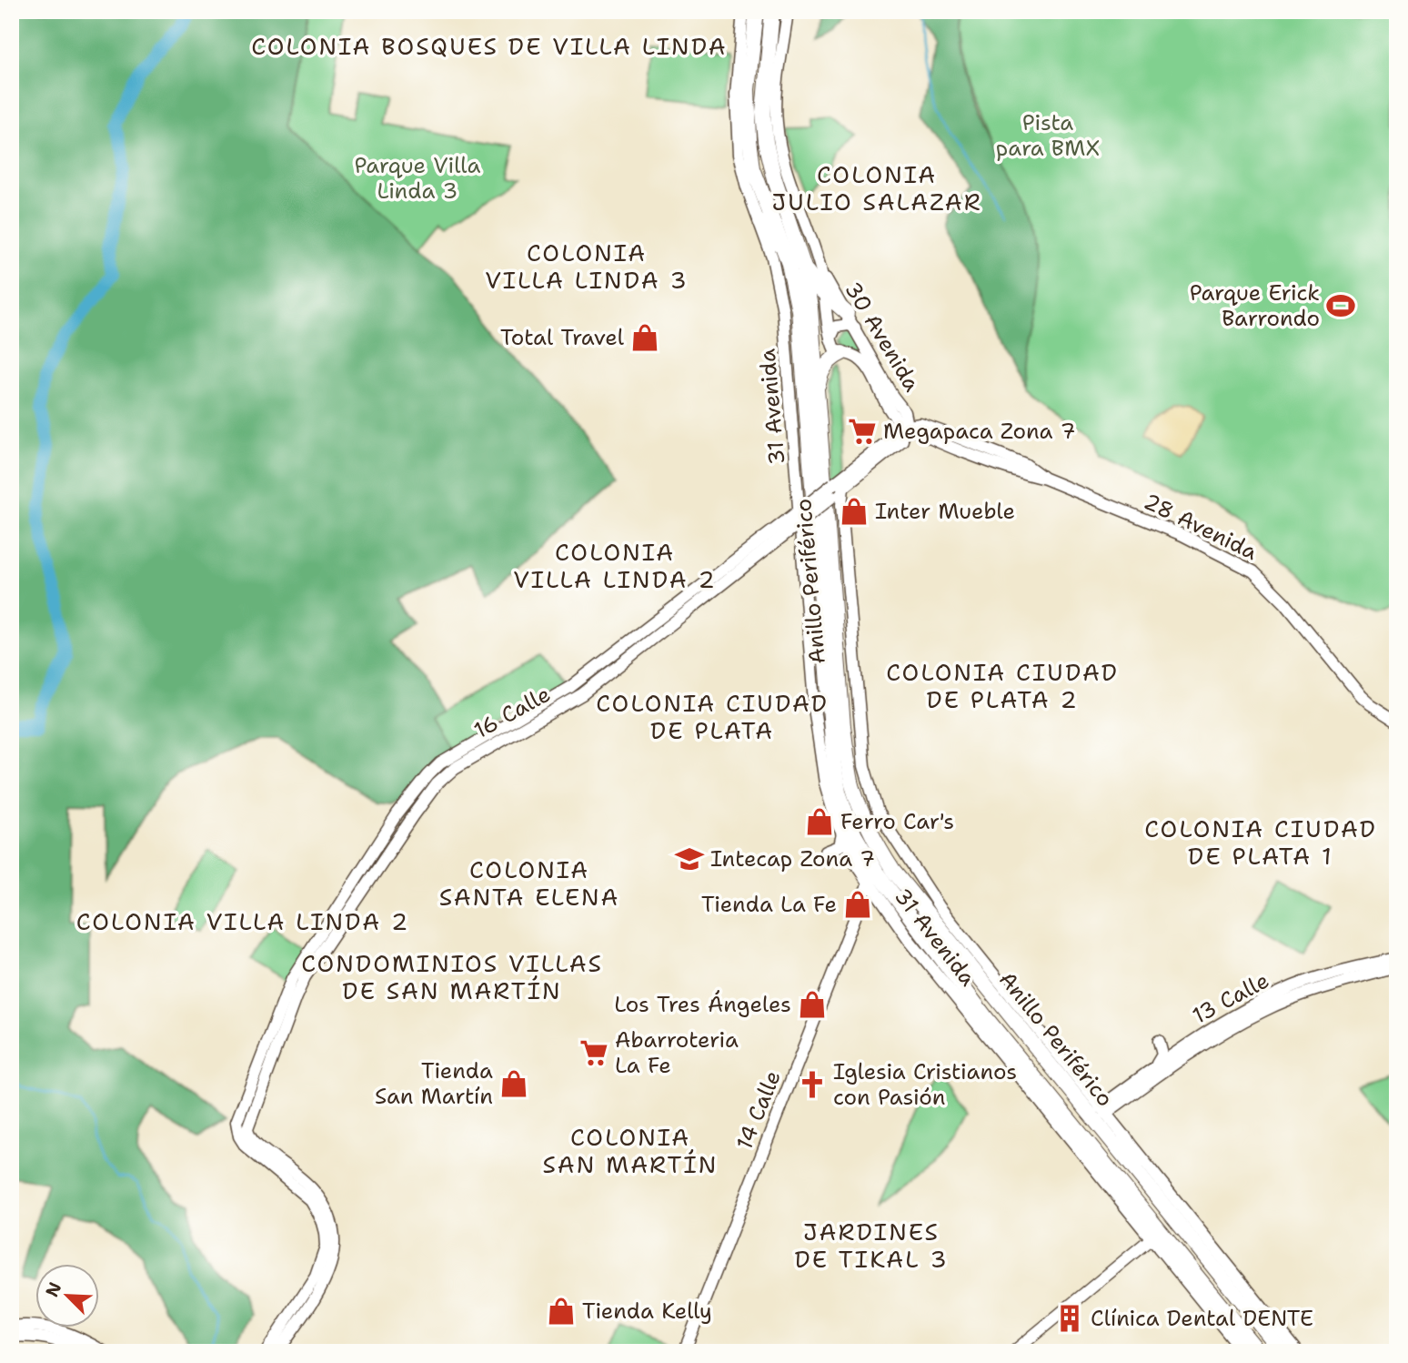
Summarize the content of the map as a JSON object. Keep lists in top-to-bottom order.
{
  "streets": {
    "highway": ["Anillo Periférico"],
    "street": [
      "30 Avenida",
      "31 Avenida",
      "28 Avenida",
      "16 Calle",
      "13 Calle",
      "14 Calle"
    ]
  },
  "crossings": [
    ["30 Avenida", "28 Avenida"],
    ["30 Avenida", "16 Calle"],
    ["31 Avenida", "Anillo Periférico"],
    ["31 Avenida", "16 Calle"],
    ["31 Avenida", "13 Calle"],
    ["31 Avenida", "14 Calle"],
    ["28 Avenida", "16 Calle"]
  ],
  "districts": [
    "COLONIA BOSQUES DE VILLA LINDA",
    "COLONIA JULIO SALAZAR",
    "COLONIA VILLA LINDA 3",
    "COLONIA VILLA LINDA 2",
    "COLONIA CIUDAD DE PLATA 2",
    "COLONIA CIUDAD DE PLATA",
    "COLONIA CIUDAD DE PLATA 1",
    "COLONIA SANTA ELENA",
    "COLONIA VILLA LINDA 2",
    "CONDOMINIOS VILLAS DE SAN MARTÍN",
    "COLONIA SAN MARTÍN",
    "JARDINES DE TIKAL 3"
  ],
  "parks": ["Pista para BMX", "Parque Villa Linda 3"],
  "places": {
    "sports": ["Parque Erick Barrondo"],
    "shop": [
      "Total Travel",
      "Inter Mueble",
      "Ferro Car's",
      "Tienda La Fe",
      "Los Tres Ángeles",
      "Tienda San Martín",
      "Tienda Kelly"
    ],
    "supermarket": ["Megapaca Zona 7", "Abarroteria La Fe"],
    "school or university": ["Intecap Zona 7"],
    "church": ["Iglesia Cristianos con Pasión"],
    "building": ["Clínica Dental DENTE"]
  },
  "north": "top left"
}
